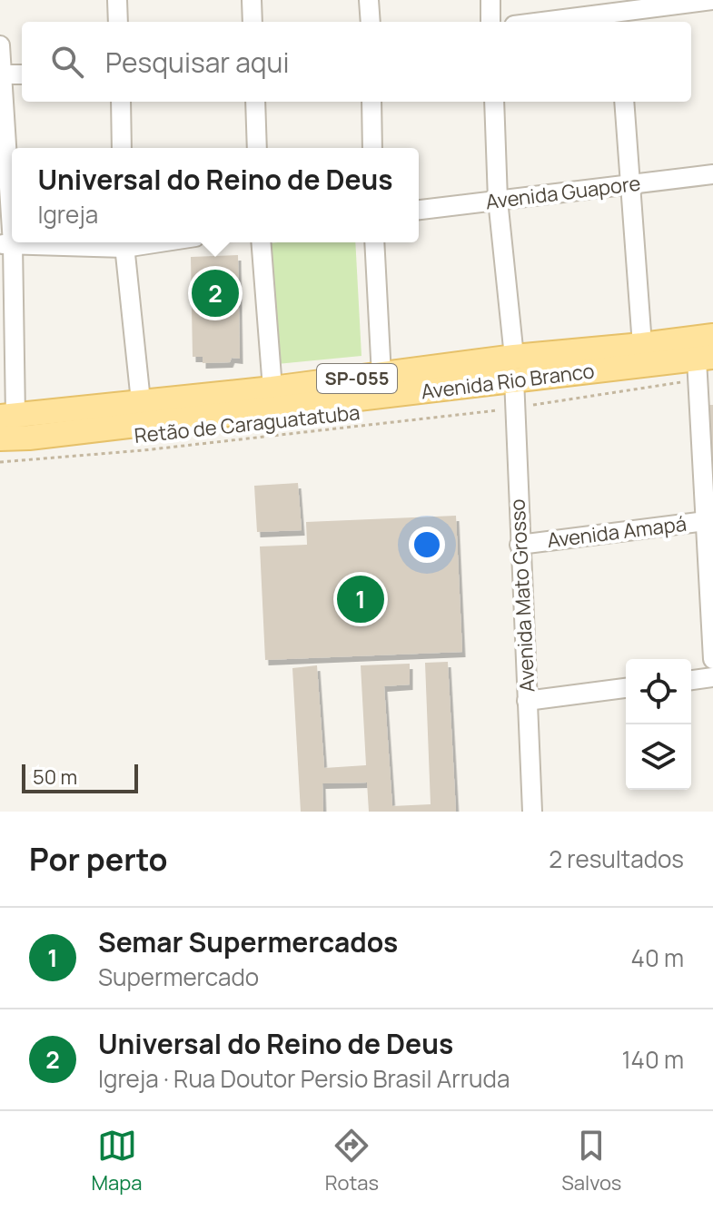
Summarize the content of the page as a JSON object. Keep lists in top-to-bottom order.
{
  "streets": {
    "main road": ["SP-055", "Avenida Rio Branco"],
    "street": ["Avenida Guapore", "Avenida Amapá", "Avenida Mato Grosso"],
    "path": ["Retão de Caraguatatuba"]
  },
  "crossings": [
    ["Avenida Guapore", "Avenida Mato Grosso"],
    ["Avenida Rio Branco", "Retão de Caraguatatuba"],
    ["Avenida Rio Branco", "Avenida Mato Grosso"],
    ["Retão de Caraguatatuba", "Avenida Mato Grosso"],
    ["Avenida Amapá", "Avenida Mato Grosso"]
  ],
  "scale_bar": "50 m",
  "page": {
    "search": "Pesquisar aqui",
    "popup": ["Universal do Reino de Deus", "Igreja"],
    "pins": ["2", "1"],
    "scale": "50 m",
    "heading": ["Por perto", "2 resultados"],
    "list": [
      {
        "mark": "1",
        "name": "Semar Supermercados",
        "note": "Supermercado",
        "value": "40 m"
      },
      {
        "mark": "2",
        "name": "Universal do Reino de Deus",
        "note": "Igreja · Rua Doutor Persio Brasil Arruda",
        "value": "140 m"
      }
    ],
    "nav": ["Mapa", "Rotas", "Salvos"]
  }
}
